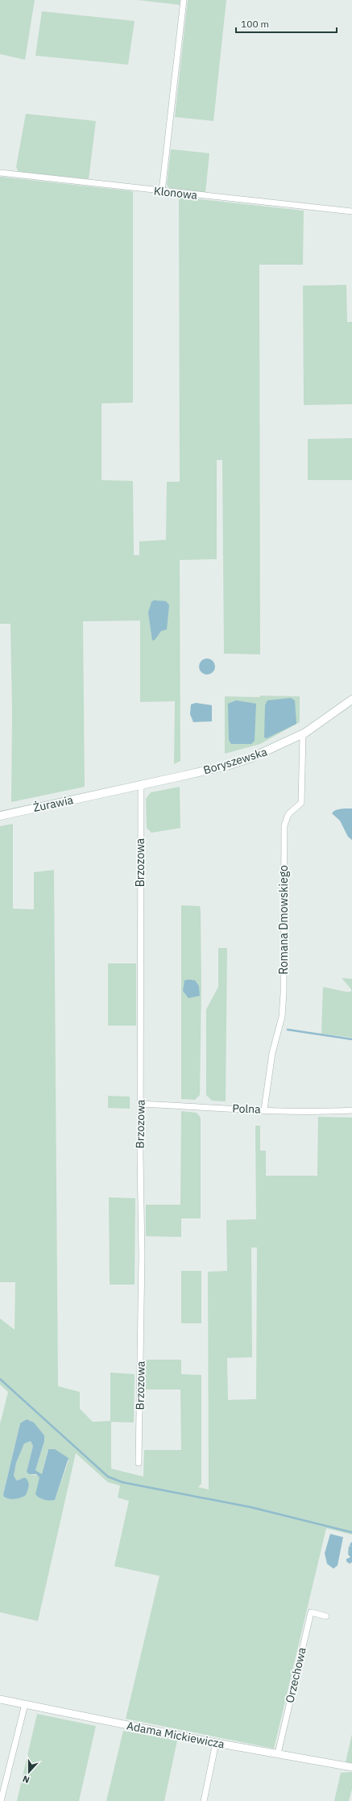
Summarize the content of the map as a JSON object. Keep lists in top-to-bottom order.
{
  "streets": {
    "main road": ["Boryszewska", "Żurawia"],
    "street": [
      "Klonowa",
      "Brzozowa",
      "Romana Dmowskiego",
      "Polna",
      "Orzechowa",
      "Adama Mickiewicza"
    ]
  },
  "crossings": [
    ["Boryszewska", "Żurawia"],
    ["Boryszewska", "Brzozowa"],
    ["Boryszewska", "Romana Dmowskiego"],
    ["Brzozowa", "Polna"],
    ["Romana Dmowskiego", "Polna"],
    ["Orzechowa", "Adama Mickiewicza"]
  ],
  "scale_bar": "100 m",
  "north": "bottom"
}
